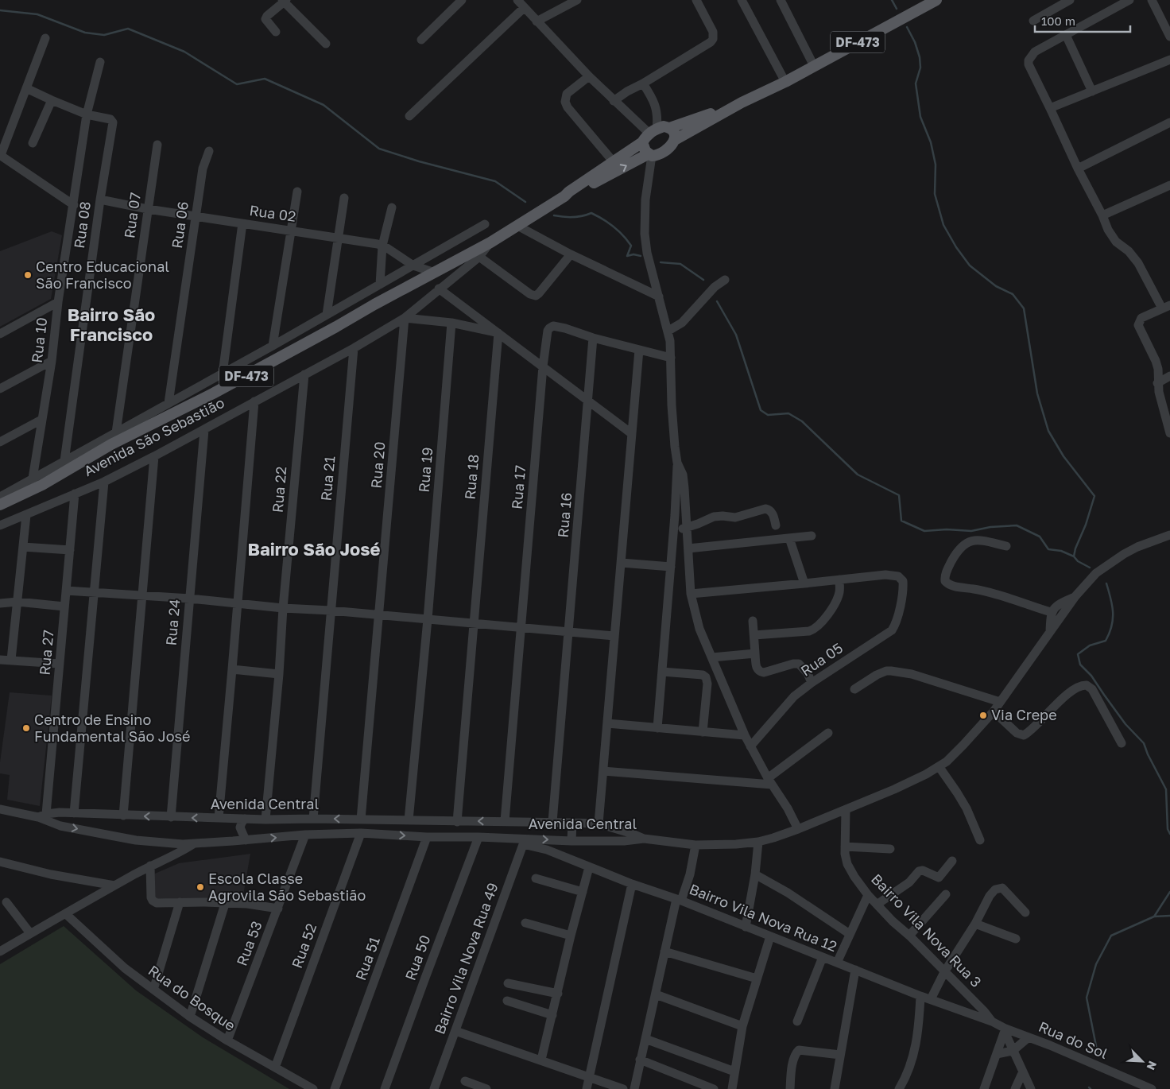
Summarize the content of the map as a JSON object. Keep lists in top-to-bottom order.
{
  "streets": {
    "main road": ["DF-473", "Avenida São Sebastião"],
    "street": [
      "Rua 02",
      "Rua 07",
      "Rua 08",
      "Rua 06",
      "Rua 10",
      "Rua 20",
      "Rua 19",
      "Rua 18",
      "Rua 21",
      "Rua 17",
      "Rua 22",
      "Rua 16",
      "Rua 24",
      "Rua 27",
      "Rua 05",
      "Avenida Central",
      "Bairro Vila Nova Rua 12",
      "Bairro Vila Nova Rua 3",
      "Rua 53",
      "Rua 52",
      "Rua 50",
      "Rua 51",
      "Bairro Vila Nova Rua 49",
      "Rua do Bosque",
      "Rua do Sol"
    ]
  },
  "crossings": [
    ["Rua 02", "Rua 07"],
    ["Rua 02", "Rua 08"],
    ["Rua 02", "Rua 06"],
    ["Rua 02", "Avenida São Sebastião"],
    ["Rua 08", "Rua 10"],
    ["Avenida São Sebastião", "Rua 20"],
    ["Avenida São Sebastião", "Rua 21"],
    ["Avenida São Sebastião", "Rua 22"],
    ["Avenida São Sebastião", "Rua 24"],
    ["Avenida São Sebastião", "Rua 27"],
    ["Rua 20", "Avenida Central"],
    ["Rua 19", "Avenida Central"],
    ["Rua 18", "Avenida Central"],
    ["Rua 21", "Avenida Central"],
    ["Rua 17", "Rua 16"],
    ["Rua 17", "Avenida Central"],
    ["Rua 22", "Avenida Central"],
    ["Rua 16", "Avenida Central"],
    ["Rua 24", "Avenida Central"],
    ["Rua 27", "Avenida Central"],
    ["Avenida Central", "Bairro Vila Nova Rua 12"],
    ["Avenida Central", "Rua 53"],
    ["Avenida Central", "Rua 52"],
    ["Avenida Central", "Rua 50"],
    ["Avenida Central", "Rua 51"],
    ["Avenida Central", "Bairro Vila Nova Rua 49"],
    ["Bairro Vila Nova Rua 12", "Bairro Vila Nova Rua 3"],
    ["Bairro Vila Nova Rua 12", "Bairro Vila Nova Rua 49"],
    ["Bairro Vila Nova Rua 12", "Rua do Sol"],
    ["Bairro Vila Nova Rua 3", "Rua do Sol"],
    ["Rua 53", "Rua do Bosque"],
    ["Rua 52", "Rua do Bosque"]
  ],
  "districts": ["Bairro São Francisco", "Bairro São José"],
  "places": [
    "Centro Educacional São Francisco",
    "Via Crepe",
    "Centro de Ensino Fundamental São José",
    "Escola Classe Agrovila São Sebastião"
  ],
  "scale_bar": "100 m",
  "north": "bottom right"
}
